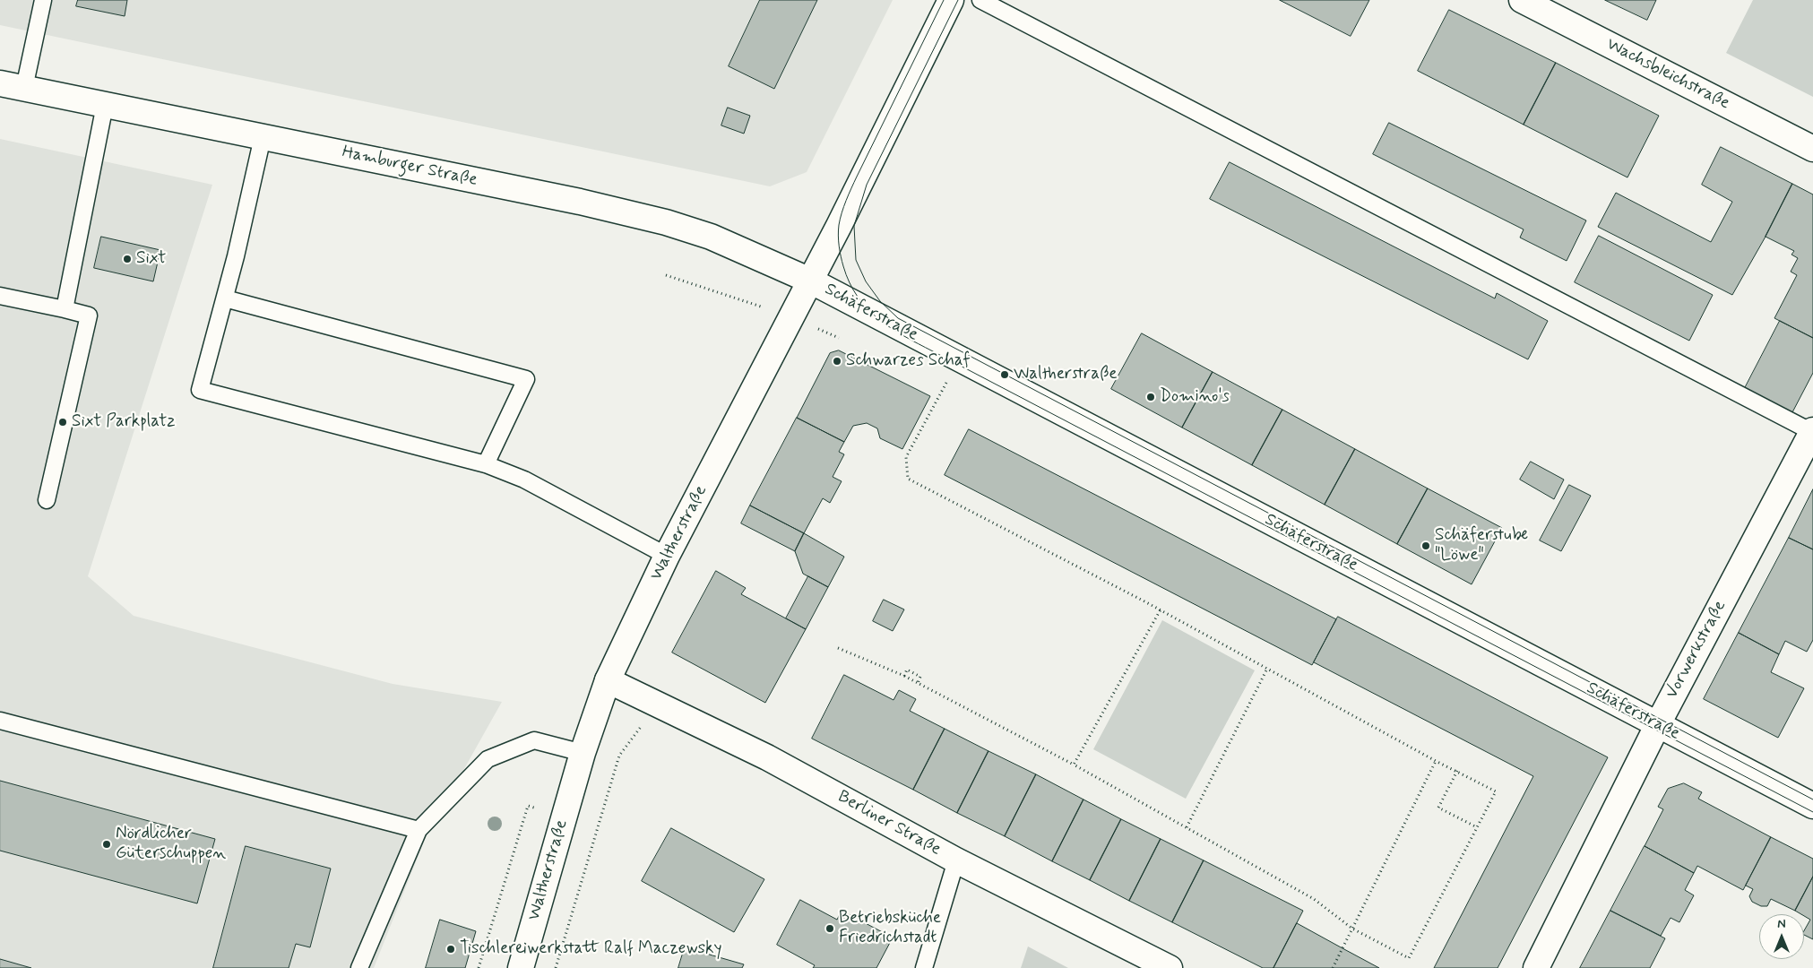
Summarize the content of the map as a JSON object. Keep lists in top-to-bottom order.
{
  "streets": {
    "street": [
      "Wachsbleichstraße",
      "Hamburger Straße",
      "Schäferstraße",
      "Waltherstraße",
      "Vorwerkstraße",
      "Berliner Straße"
    ]
  },
  "crossings": [
    ["Hamburger Straße", "Schäferstraße"],
    ["Hamburger Straße", "Waltherstraße"],
    ["Schäferstraße", "Waltherstraße"],
    ["Schäferstraße", "Vorwerkstraße"],
    ["Waltherstraße", "Berliner Straße"]
  ],
  "places": [
    "Sixt",
    "Schwarzes Schaf",
    "Waltherstraße",
    "Domino's",
    "Sixt Parkplatz",
    "Schäferstube \"Löwe\"",
    "Nördlicher Güterschuppen",
    "Betriebsküche Friedrichstadt",
    "Tischlereiwerkstatt Ralf Maczewsky"
  ],
  "north": "top"
}
